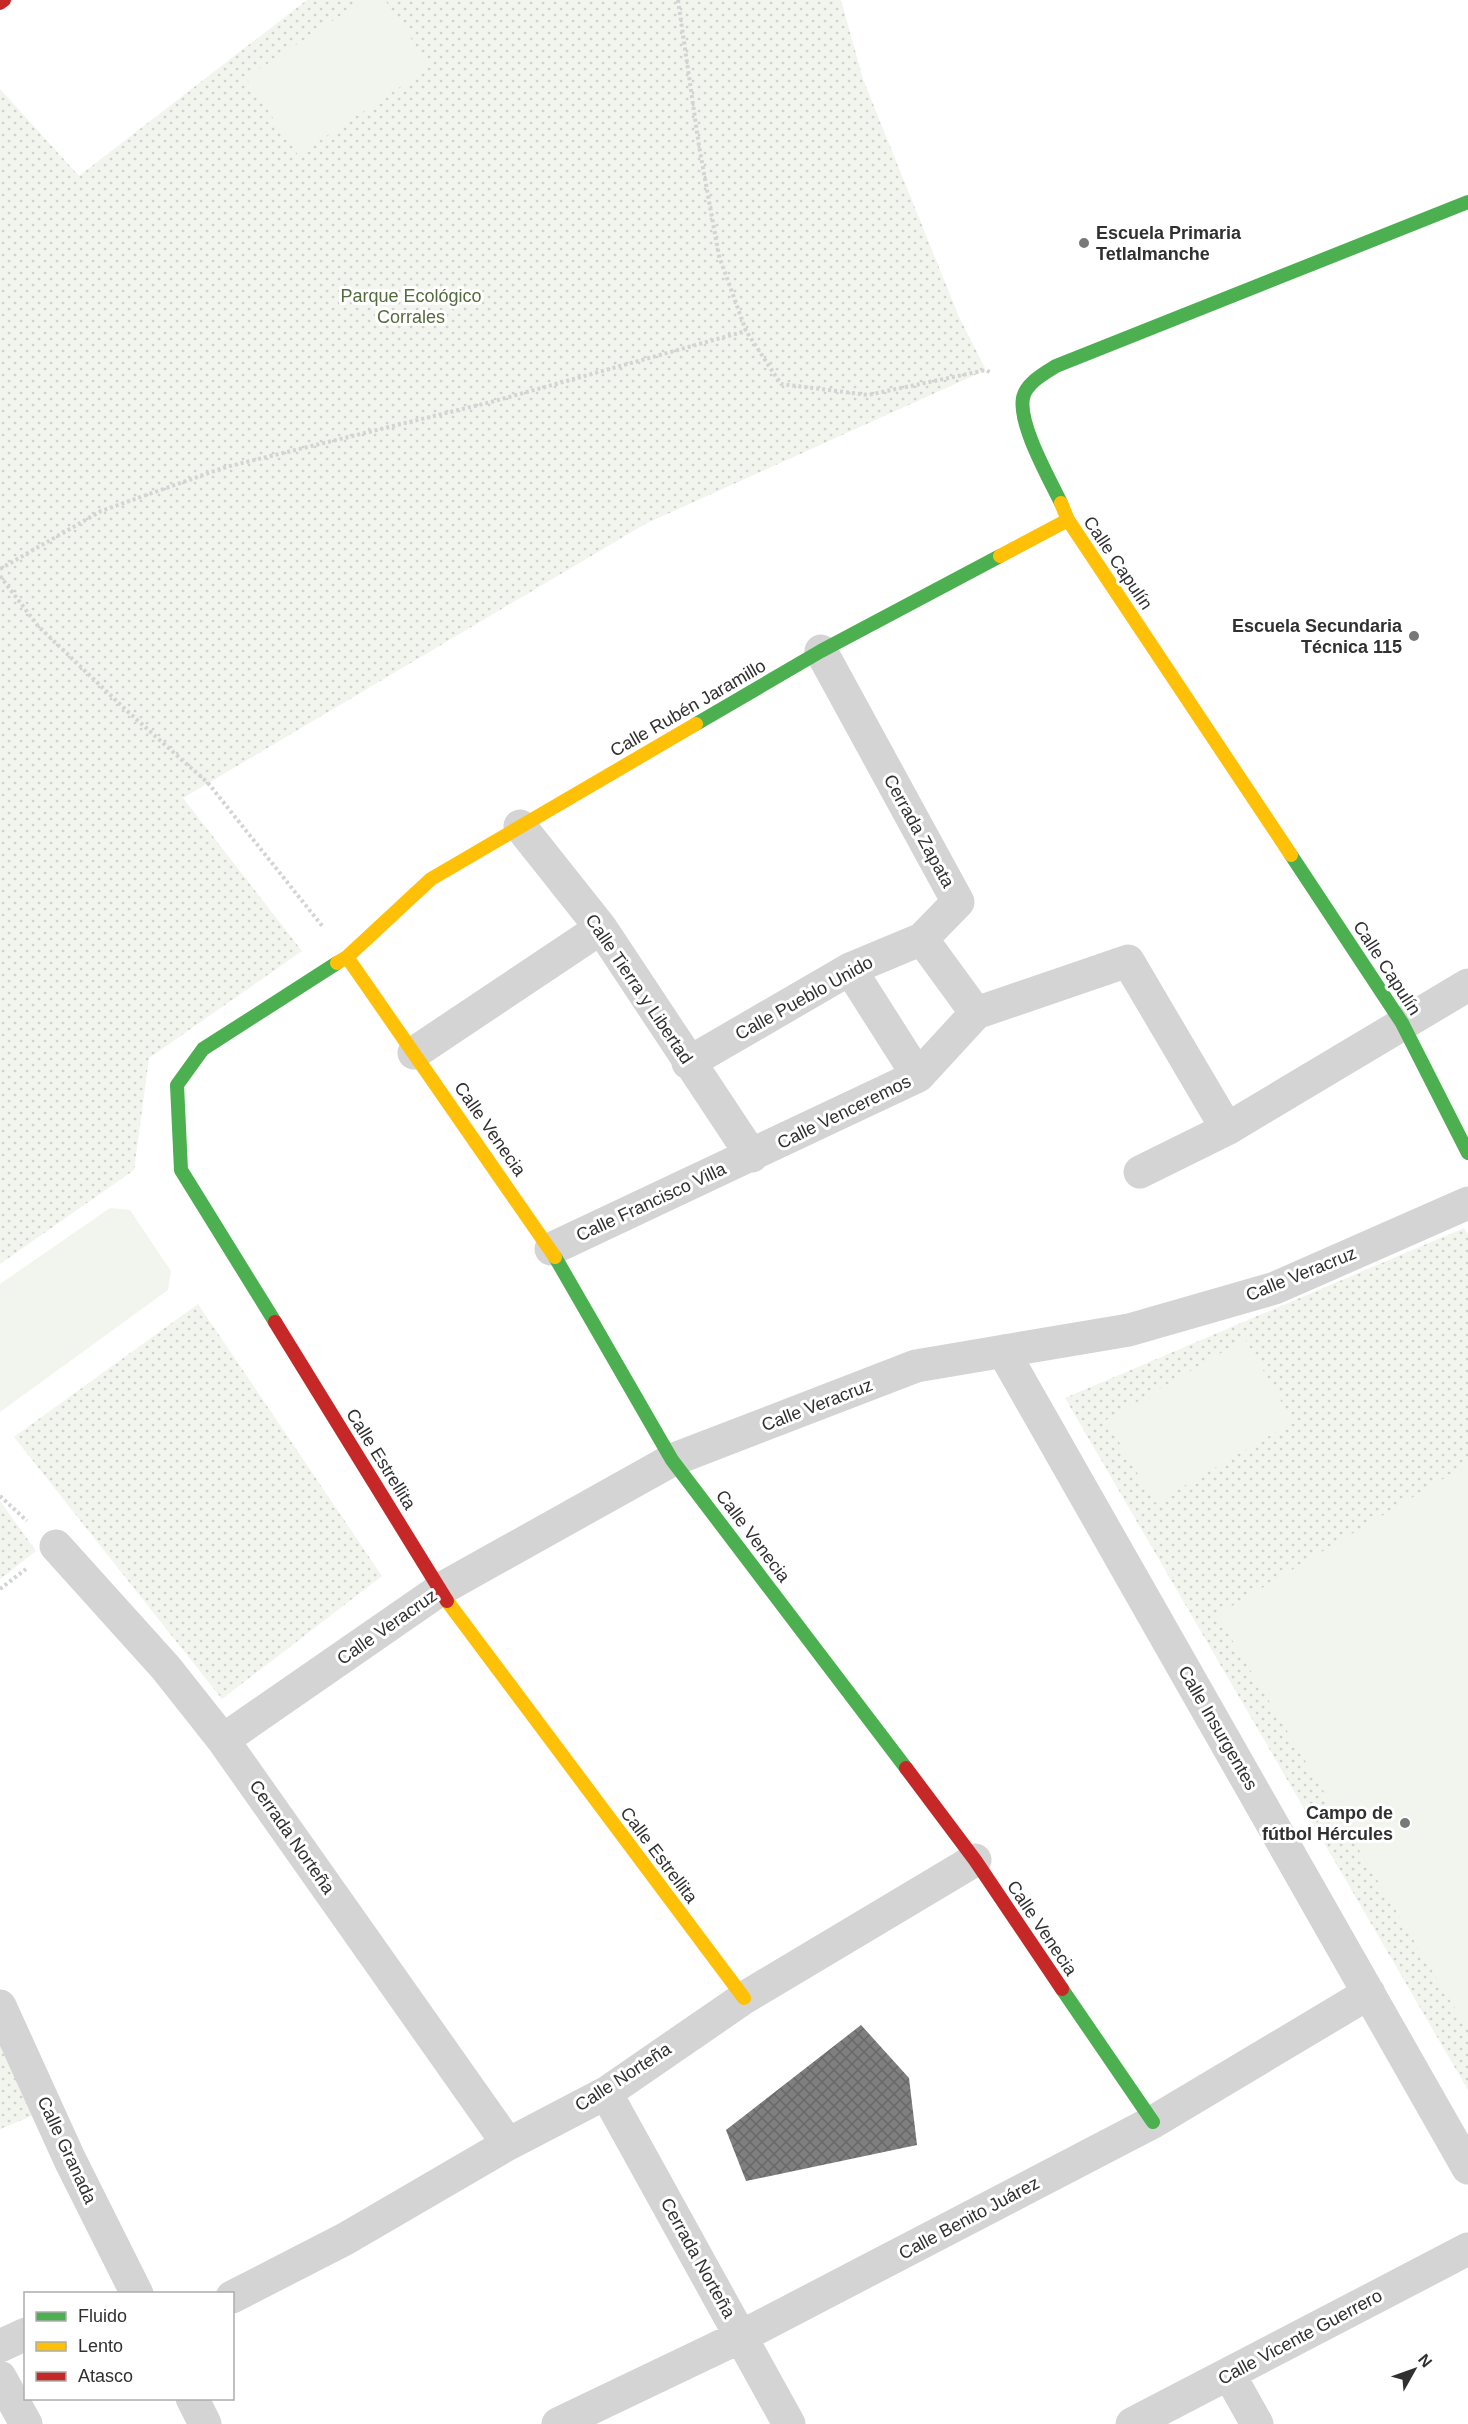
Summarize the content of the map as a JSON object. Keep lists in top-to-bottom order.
{
  "streets": {
    "street": [
      "Calle Capulín",
      "Calle Rubén Jaramillo",
      "Cerrada Zapata",
      "Calle Tierra y Libertad",
      "Calle Pueblo Unido",
      "Calle Venceremos",
      "Calle Venecia",
      "Calle Francisco Villa",
      "Calle Veracruz",
      "Calle Estrellita",
      "Calle Insurgentes",
      "Cerrada Norteña",
      "Calle Norteña",
      "Calle Granada",
      "Calle Benito Juárez",
      "Calle Vicente Guerrero"
    ]
  },
  "crossings": [
    ["Calle Capulín", "Calle Rubén Jaramillo"],
    ["Calle Rubén Jaramillo", "Cerrada Zapata"],
    ["Calle Rubén Jaramillo", "Calle Tierra y Libertad"],
    ["Calle Rubén Jaramillo", "Calle Venecia"],
    ["Calle Rubén Jaramillo", "Calle Estrellita"],
    ["Cerrada Zapata", "Calle Pueblo Unido"],
    ["Calle Tierra y Libertad", "Calle Pueblo Unido"],
    ["Calle Tierra y Libertad", "Calle Venceremos"],
    ["Calle Tierra y Libertad", "Calle Francisco Villa"],
    ["Calle Pueblo Unido", "Calle Venceremos"],
    ["Calle Venceremos", "Calle Francisco Villa"],
    ["Calle Venecia", "Calle Francisco Villa"],
    ["Calle Venecia", "Calle Veracruz"],
    ["Calle Venecia", "Calle Estrellita"],
    ["Calle Venecia", "Calle Norteña"],
    ["Calle Venecia", "Calle Benito Juárez"],
    ["Calle Veracruz", "Calle Estrellita"],
    ["Calle Veracruz", "Calle Insurgentes"],
    ["Calle Veracruz", "Cerrada Norteña"],
    ["Calle Estrellita", "Calle Norteña"],
    ["Calle Insurgentes", "Calle Benito Juárez"],
    ["Cerrada Norteña", "Calle Norteña"],
    ["Cerrada Norteña", "Calle Benito Juárez"]
  ],
  "parks": ["Parque Ecológico Corrales"],
  "places": ["Escuela Primaria Tetlalmanche", "Escuela Secundaria Técnica 115", "Campo de fútbol Hércules"],
  "legend": ["Fluido", "Lento", "Atasco"],
  "north": "top right"
}
